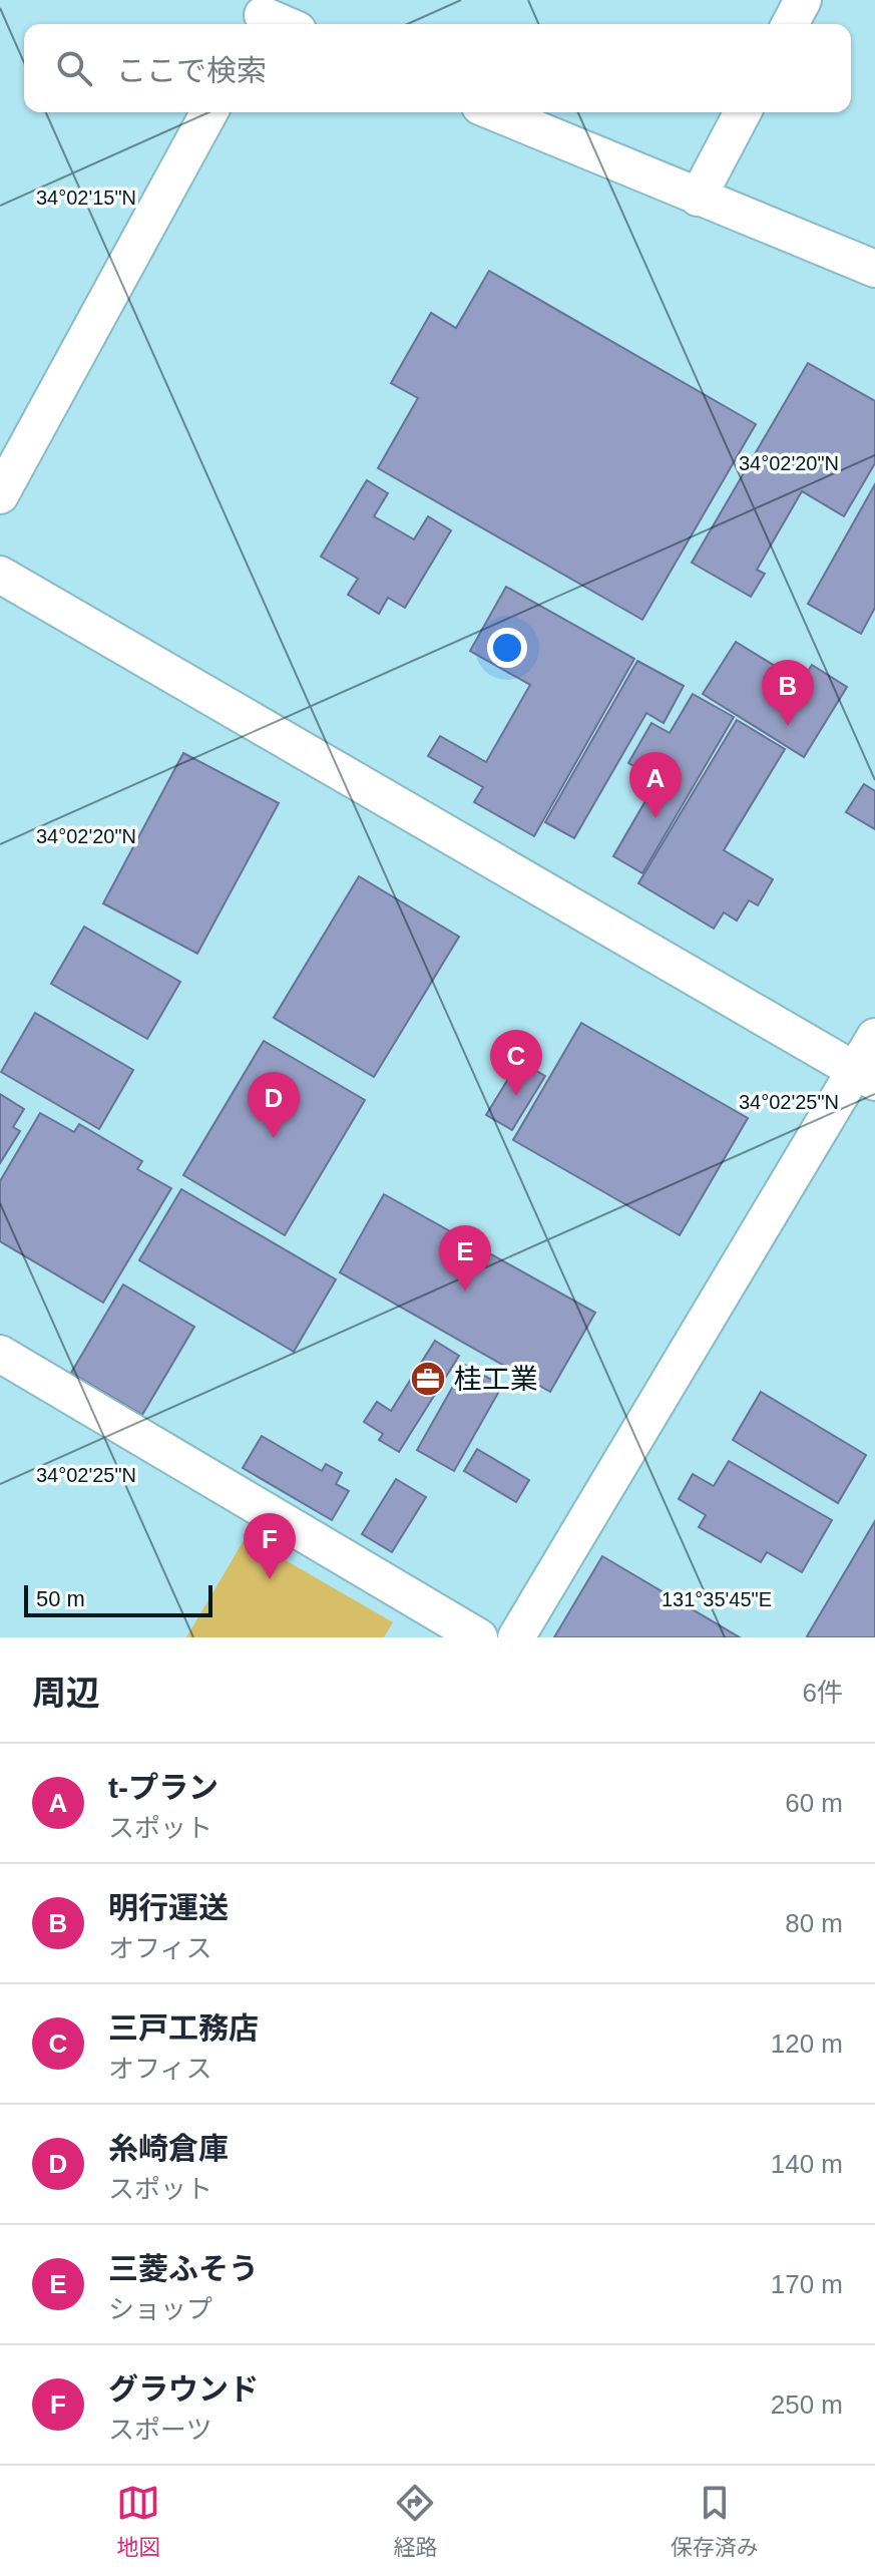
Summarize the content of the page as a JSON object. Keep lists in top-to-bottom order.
{
  "places": {
    "office": ["桂工業"]
  },
  "scale_bar": "50 m",
  "page": {
    "search": "ここで検索",
    "pins": [
      "B",
      "A",
      "C",
      "D",
      "E",
      "F"
    ],
    "scale": "50 m",
    "heading": ["周辺", "6件"],
    "list": [
      {
        "mark": "A",
        "name": "t-プラン",
        "note": "スポット",
        "value": "60 m"
      },
      {
        "mark": "B",
        "name": "明行運送",
        "note": "オフィス",
        "value": "80 m"
      },
      {
        "mark": "C",
        "name": "三戸工務店",
        "note": "オフィス",
        "value": "120 m"
      },
      {
        "mark": "D",
        "name": "糸崎倉庫",
        "note": "スポット",
        "value": "140 m"
      },
      {
        "mark": "E",
        "name": "三菱ふそう",
        "note": "ショップ",
        "value": "170 m"
      },
      {
        "mark": "F",
        "name": "グラウンド",
        "note": "スポーツ",
        "value": "250 m"
      }
    ],
    "nav": ["地図", "経路", "保存済み"]
  },
  "coordinates": [
    "34°02'15\"N",
    "34°02'20\"N",
    "34°02'25\"N",
    "131°35'45\"E"
  ]
}
